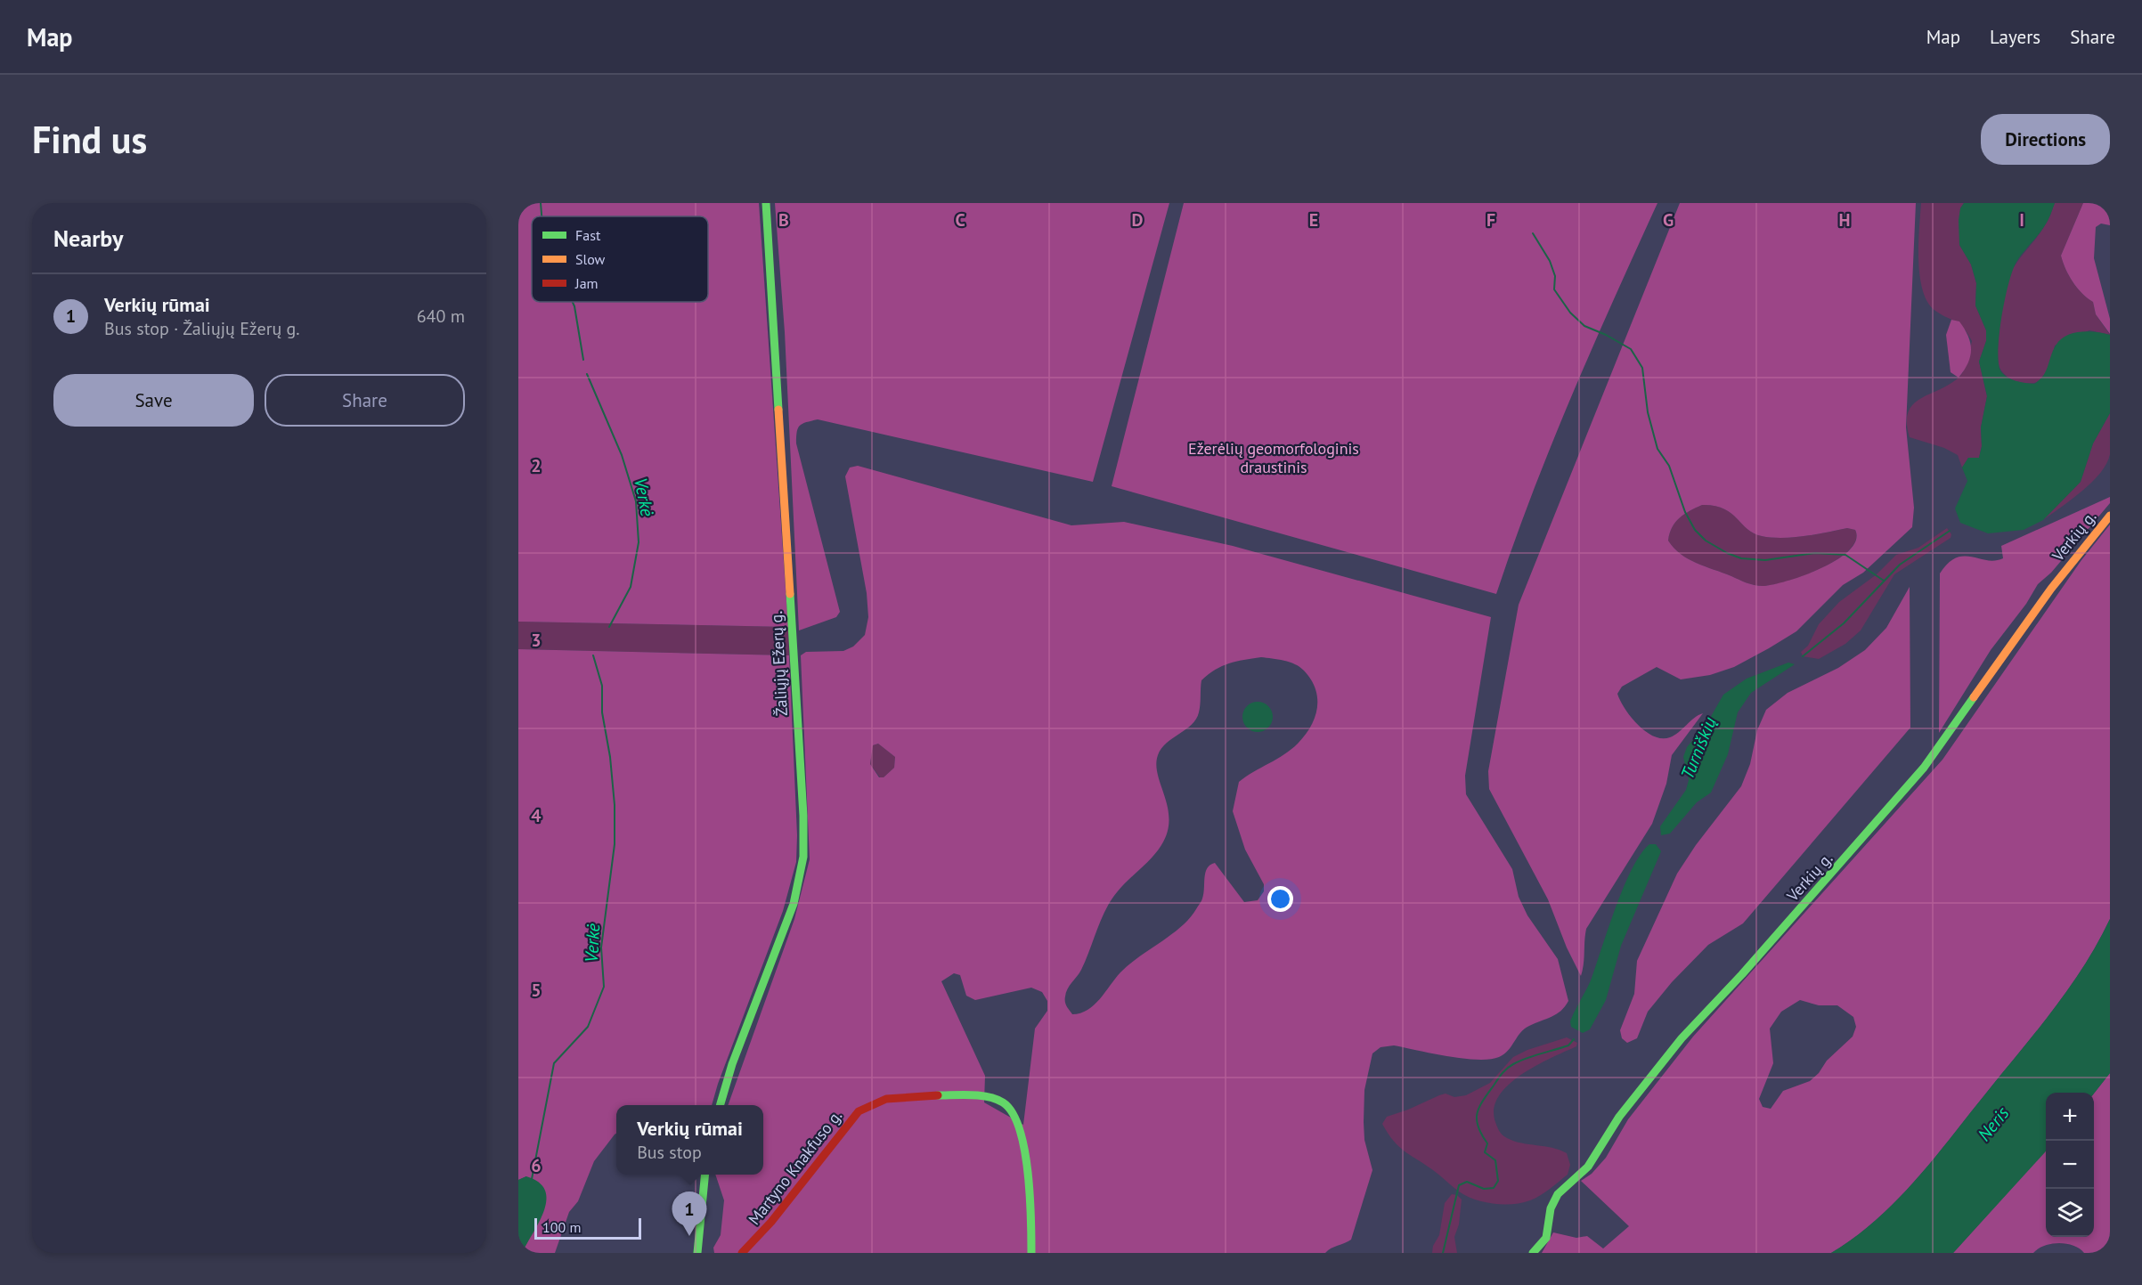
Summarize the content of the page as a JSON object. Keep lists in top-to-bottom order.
{
  "streets": {
    "main road": ["Verkių g.", "Žaliųjų Ežerų g.", "Martyno Knakfuso g."]
  },
  "water": ["Verkė", "Turniškių", "Neris"],
  "parks": ["Ežerėlių geomorfologinis draustinis"],
  "legend": ["Fast", "Slow", "Jam"],
  "scale_bar": "100 m",
  "page": {
    "header": "Map",
    "nav": ["Map", "Layers", "Share"],
    "buttons": [
      "Directions",
      ["Save", "Share"]
    ],
    "title": "Find us",
    "heading": "Nearby",
    "list": [
      {
        "mark": "1",
        "name": "Verkių rūmai",
        "note": "Bus stop · Žaliųjų Ežerų g.",
        "value": "640 m"
      }
    ],
    "map_buttons": ["+", "−"],
    "popup": ["Verkių rūmai", "Bus stop"],
    "pins": "1",
    "scale": "100 m"
  },
  "grid": {
    "columns": [
      "B",
      "C",
      "D",
      "E",
      "F",
      "G",
      "H",
      "I"
    ],
    "rows": [
      "2",
      "3",
      "4",
      "5",
      "6"
    ]
  }
}
